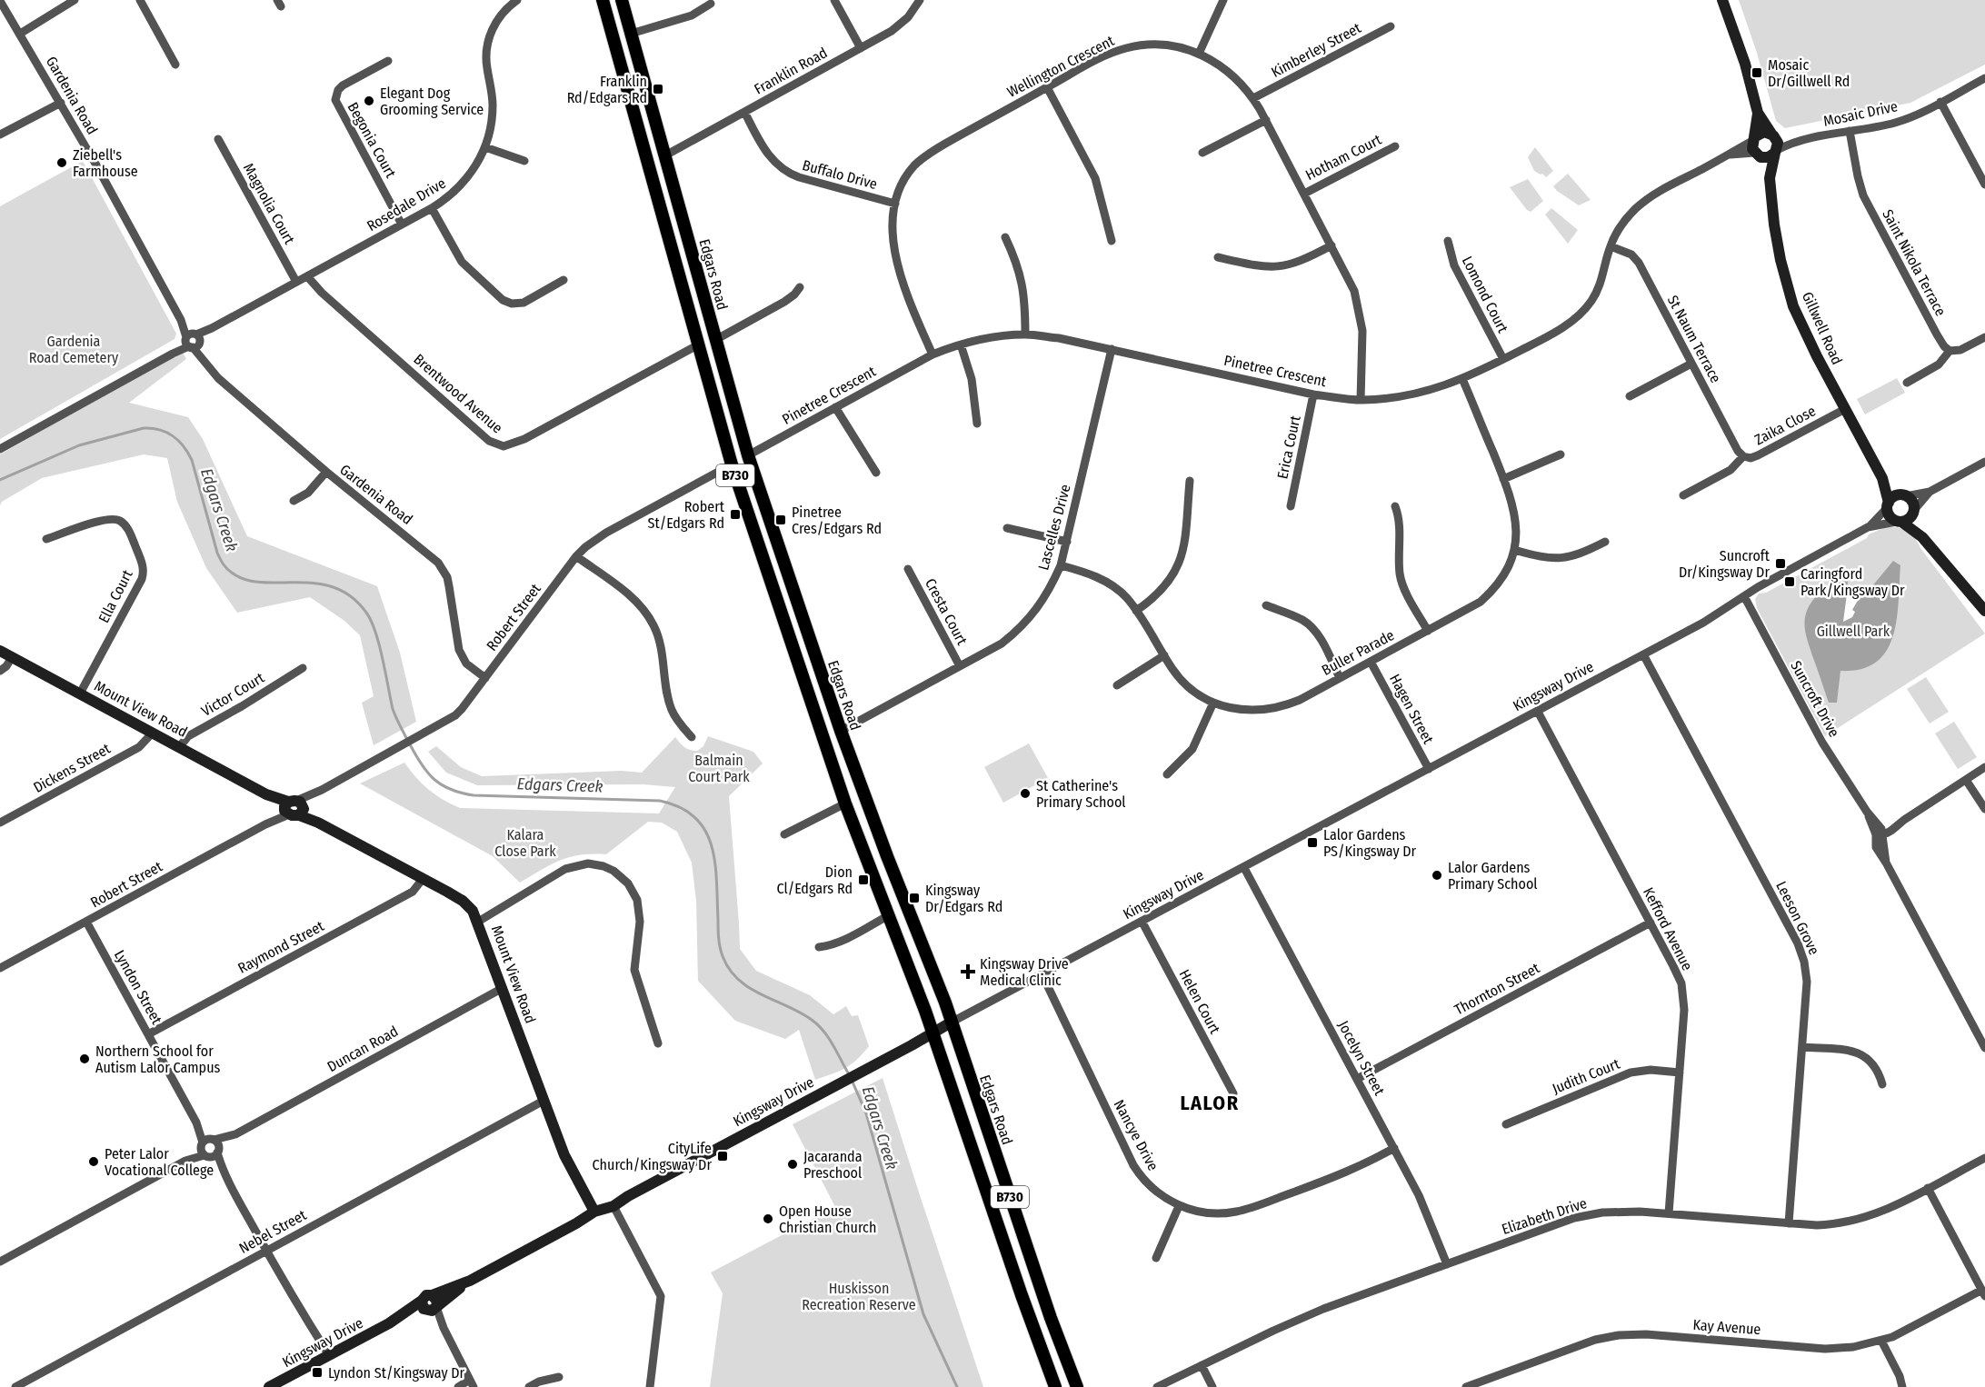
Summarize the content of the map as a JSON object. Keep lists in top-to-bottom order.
{
  "streets": {
    "main road": ["Edgars Road", "B730"],
    "street": [
      "Kimberley Street",
      "Wellington Crescent",
      "Franklin Road",
      "Gardenia Road",
      "Mosaic Drive",
      "Begonia Court",
      "Hotham Court",
      "Buffalo Drive",
      "Magnolia Court",
      "Rosedale Drive",
      "Saint Nikola Terrace",
      "Lomond Court",
      "Gillwell Road",
      "St Naum Terrace",
      "Pinetree Crescent",
      "Brentwood Avenue",
      "Zaika Close",
      "Erica Court",
      "Lascelles Drive",
      "Ella Court",
      "Cresta Court",
      "Robert Street",
      "Buller Parade",
      "Kingsway Drive",
      "Victor Court",
      "Suncroft Drive",
      "Mount View Road",
      "Hagen Street",
      "Dickens Street",
      "Leeson Grove",
      "Kefford Avenue",
      "Raymond Street",
      "Lyndon Street",
      "Thornton Street",
      "Helen Court",
      "Duncan Road",
      "Jocelyn Street",
      "Judith Court",
      "Nancye Drive",
      "Elizabeth Drive",
      "Nebel Street",
      "Kay Avenue"
    ]
  },
  "crossings": [
    ["Kimberley Street", "Wellington Crescent"],
    ["Wellington Crescent", "Hotham Court"],
    ["Wellington Crescent", "Buffalo Drive"],
    ["Wellington Crescent", "Pinetree Crescent"],
    ["Franklin Road", "Buffalo Drive"],
    ["Franklin Road", "Edgars Road"],
    ["Gardenia Road", "Rosedale Drive"],
    ["Gardenia Road", "Robert Street"],
    ["Mosaic Drive", "Saint Nikola Terrace"],
    ["Mosaic Drive", "Gillwell Road"],
    ["Mosaic Drive", "Pinetree Crescent"],
    ["Begonia Court", "Rosedale Drive"],
    ["Magnolia Court", "Rosedale Drive"],
    ["Rosedale Drive", "Brentwood Avenue"],
    ["Edgars Road", "Pinetree Crescent"],
    ["Edgars Road", "Lascelles Drive"],
    ["Edgars Road", "Kingsway Drive"],
    ["Lomond Court", "Pinetree Crescent"],
    ["Gillwell Road", "Pinetree Crescent"],
    ["Gillwell Road", "Zaika Close"],
    ["Gillwell Road", "Kingsway Drive"],
    ["St Naum Terrace", "Pinetree Crescent"],
    ["St Naum Terrace", "Zaika Close"],
    ["Pinetree Crescent", "Erica Court"],
    ["Pinetree Crescent", "Lascelles Drive"],
    ["Pinetree Crescent", "Buller Parade"],
    ["Brentwood Avenue", "B730"],
    ["B730", "Robert Street"],
    ["B730", "Kingsway Drive"],
    ["Lascelles Drive", "Cresta Court"],
    ["Lascelles Drive", "Buller Parade"],
    ["Ella Court", "Mount View Road"],
    ["Robert Street", "Mount View Road"],
    ["Robert Street", "Lyndon Street"],
    ["Buller Parade", "Hagen Street"],
    ["Kingsway Drive", "Suncroft Drive"],
    ["Kingsway Drive", "Mount View Road"],
    ["Kingsway Drive", "Hagen Street"],
    ["Kingsway Drive", "Leeson Grove"],
    ["Kingsway Drive", "Kefford Avenue"],
    ["Kingsway Drive", "Lyndon Street"],
    ["Kingsway Drive", "Helen Court"],
    ["Kingsway Drive", "Jocelyn Street"],
    ["Kingsway Drive", "Nancye Drive"],
    ["Victor Court", "Mount View Road"],
    ["Mount View Road", "Dickens Street"],
    ["Mount View Road", "Raymond Street"],
    ["Mount View Road", "Duncan Road"],
    ["Mount View Road", "Nebel Street"],
    ["Leeson Grove", "Elizabeth Drive"],
    ["Kefford Avenue", "Thornton Street"],
    ["Kefford Avenue", "Judith Court"],
    ["Kefford Avenue", "Elizabeth Drive"],
    ["Raymond Street", "Lyndon Street"],
    ["Lyndon Street", "Duncan Road"],
    ["Lyndon Street", "Nebel Street"],
    ["Thornton Street", "Jocelyn Street"],
    ["Jocelyn Street", "Nancye Drive"],
    ["Jocelyn Street", "Elizabeth Drive"]
  ],
  "districts": ["LALOR"],
  "water": ["Edgars Creek"],
  "parks": [
    "Gardenia Road Cemetery",
    "Gillwell Park",
    "Balmain Court Park",
    "Kalara Close Park",
    "Huskisson Recreation Reserve"
  ],
  "places": {
    "transit": [
      "Mosaic Dr/Gillwell Rd",
      "Franklin Rd/Edgars Rd",
      "Robert St/Edgars Rd",
      "Pinetree Cres/Edgars Rd",
      "Suncroft Dr/Kingsway Dr",
      "Caringford Park/Kingsway Dr",
      "Lalor Gardens PS/Kingsway Dr",
      "Dion Cl/Edgars Rd",
      "Kingsway Dr/Edgars Rd",
      "CityLife Church/Kingsway Dr",
      "Lyndon St/Kingsway Dr"
    ],
    "other": [
      "Elegant Dog Grooming Service",
      "Ziebell's Farmhouse",
      "St Catherine's Primary School",
      "Lalor Gardens Primary School",
      "Northern School for Autism Lalor Campus",
      "Peter Lalor Vocational College",
      "Jacaranda Preschool",
      "Open House Christian Church"
    ],
    "health": ["Kingsway Drive Medical Clinic"]
  }
}
